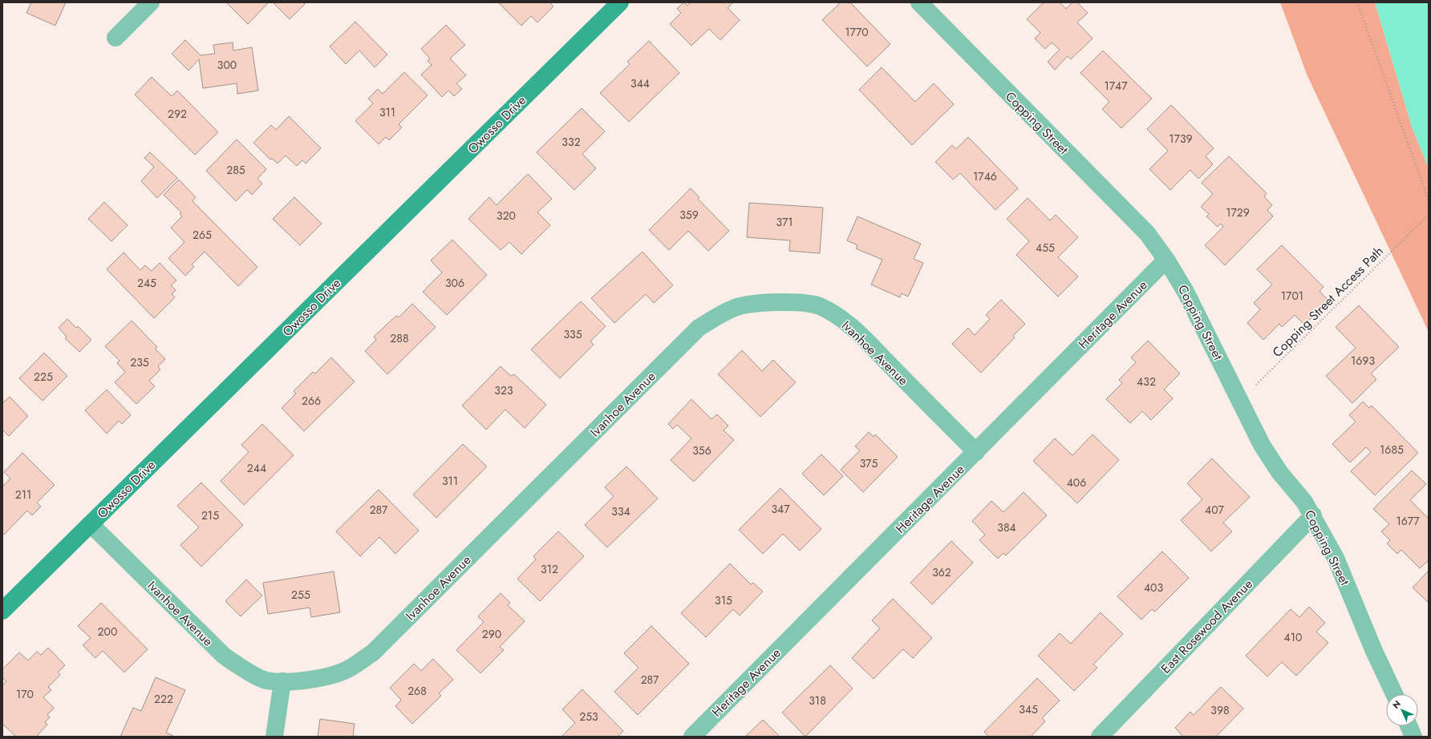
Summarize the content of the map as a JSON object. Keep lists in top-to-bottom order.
{
  "streets": {
    "street": [
      "Copping Street",
      "Owosso Drive",
      "Heritage Avenue",
      "Ivanhoe Avenue",
      "East Rosewood Avenue"
    ],
    "path": ["Copping Street Access Path"]
  },
  "crossings": [
    ["Copping Street", "Copping Street Access Path"],
    ["Copping Street", "Heritage Avenue"],
    ["Copping Street", "East Rosewood Avenue"],
    ["Owosso Drive", "Ivanhoe Avenue"],
    ["Heritage Avenue", "Ivanhoe Avenue"]
  ],
  "house_numbers": [
    "1770",
    "300",
    "344",
    "1747",
    "311",
    "292",
    "1739",
    "332",
    "285",
    "1746",
    "1729",
    "359",
    "320",
    "371",
    "265",
    "455",
    "245",
    "306",
    "1701",
    "335",
    "288",
    "1693",
    "235",
    "225",
    "432",
    "323",
    "266",
    "1685",
    "356",
    "375",
    "244",
    "311",
    "406",
    "211",
    "347",
    "287",
    "407",
    "334",
    "215",
    "1677",
    "384",
    "312",
    "362",
    "403",
    "255",
    "315",
    "200",
    "290",
    "410",
    "287",
    "268",
    "170",
    "222",
    "318",
    "345",
    "398",
    "253"
  ],
  "north": "top left"
}
